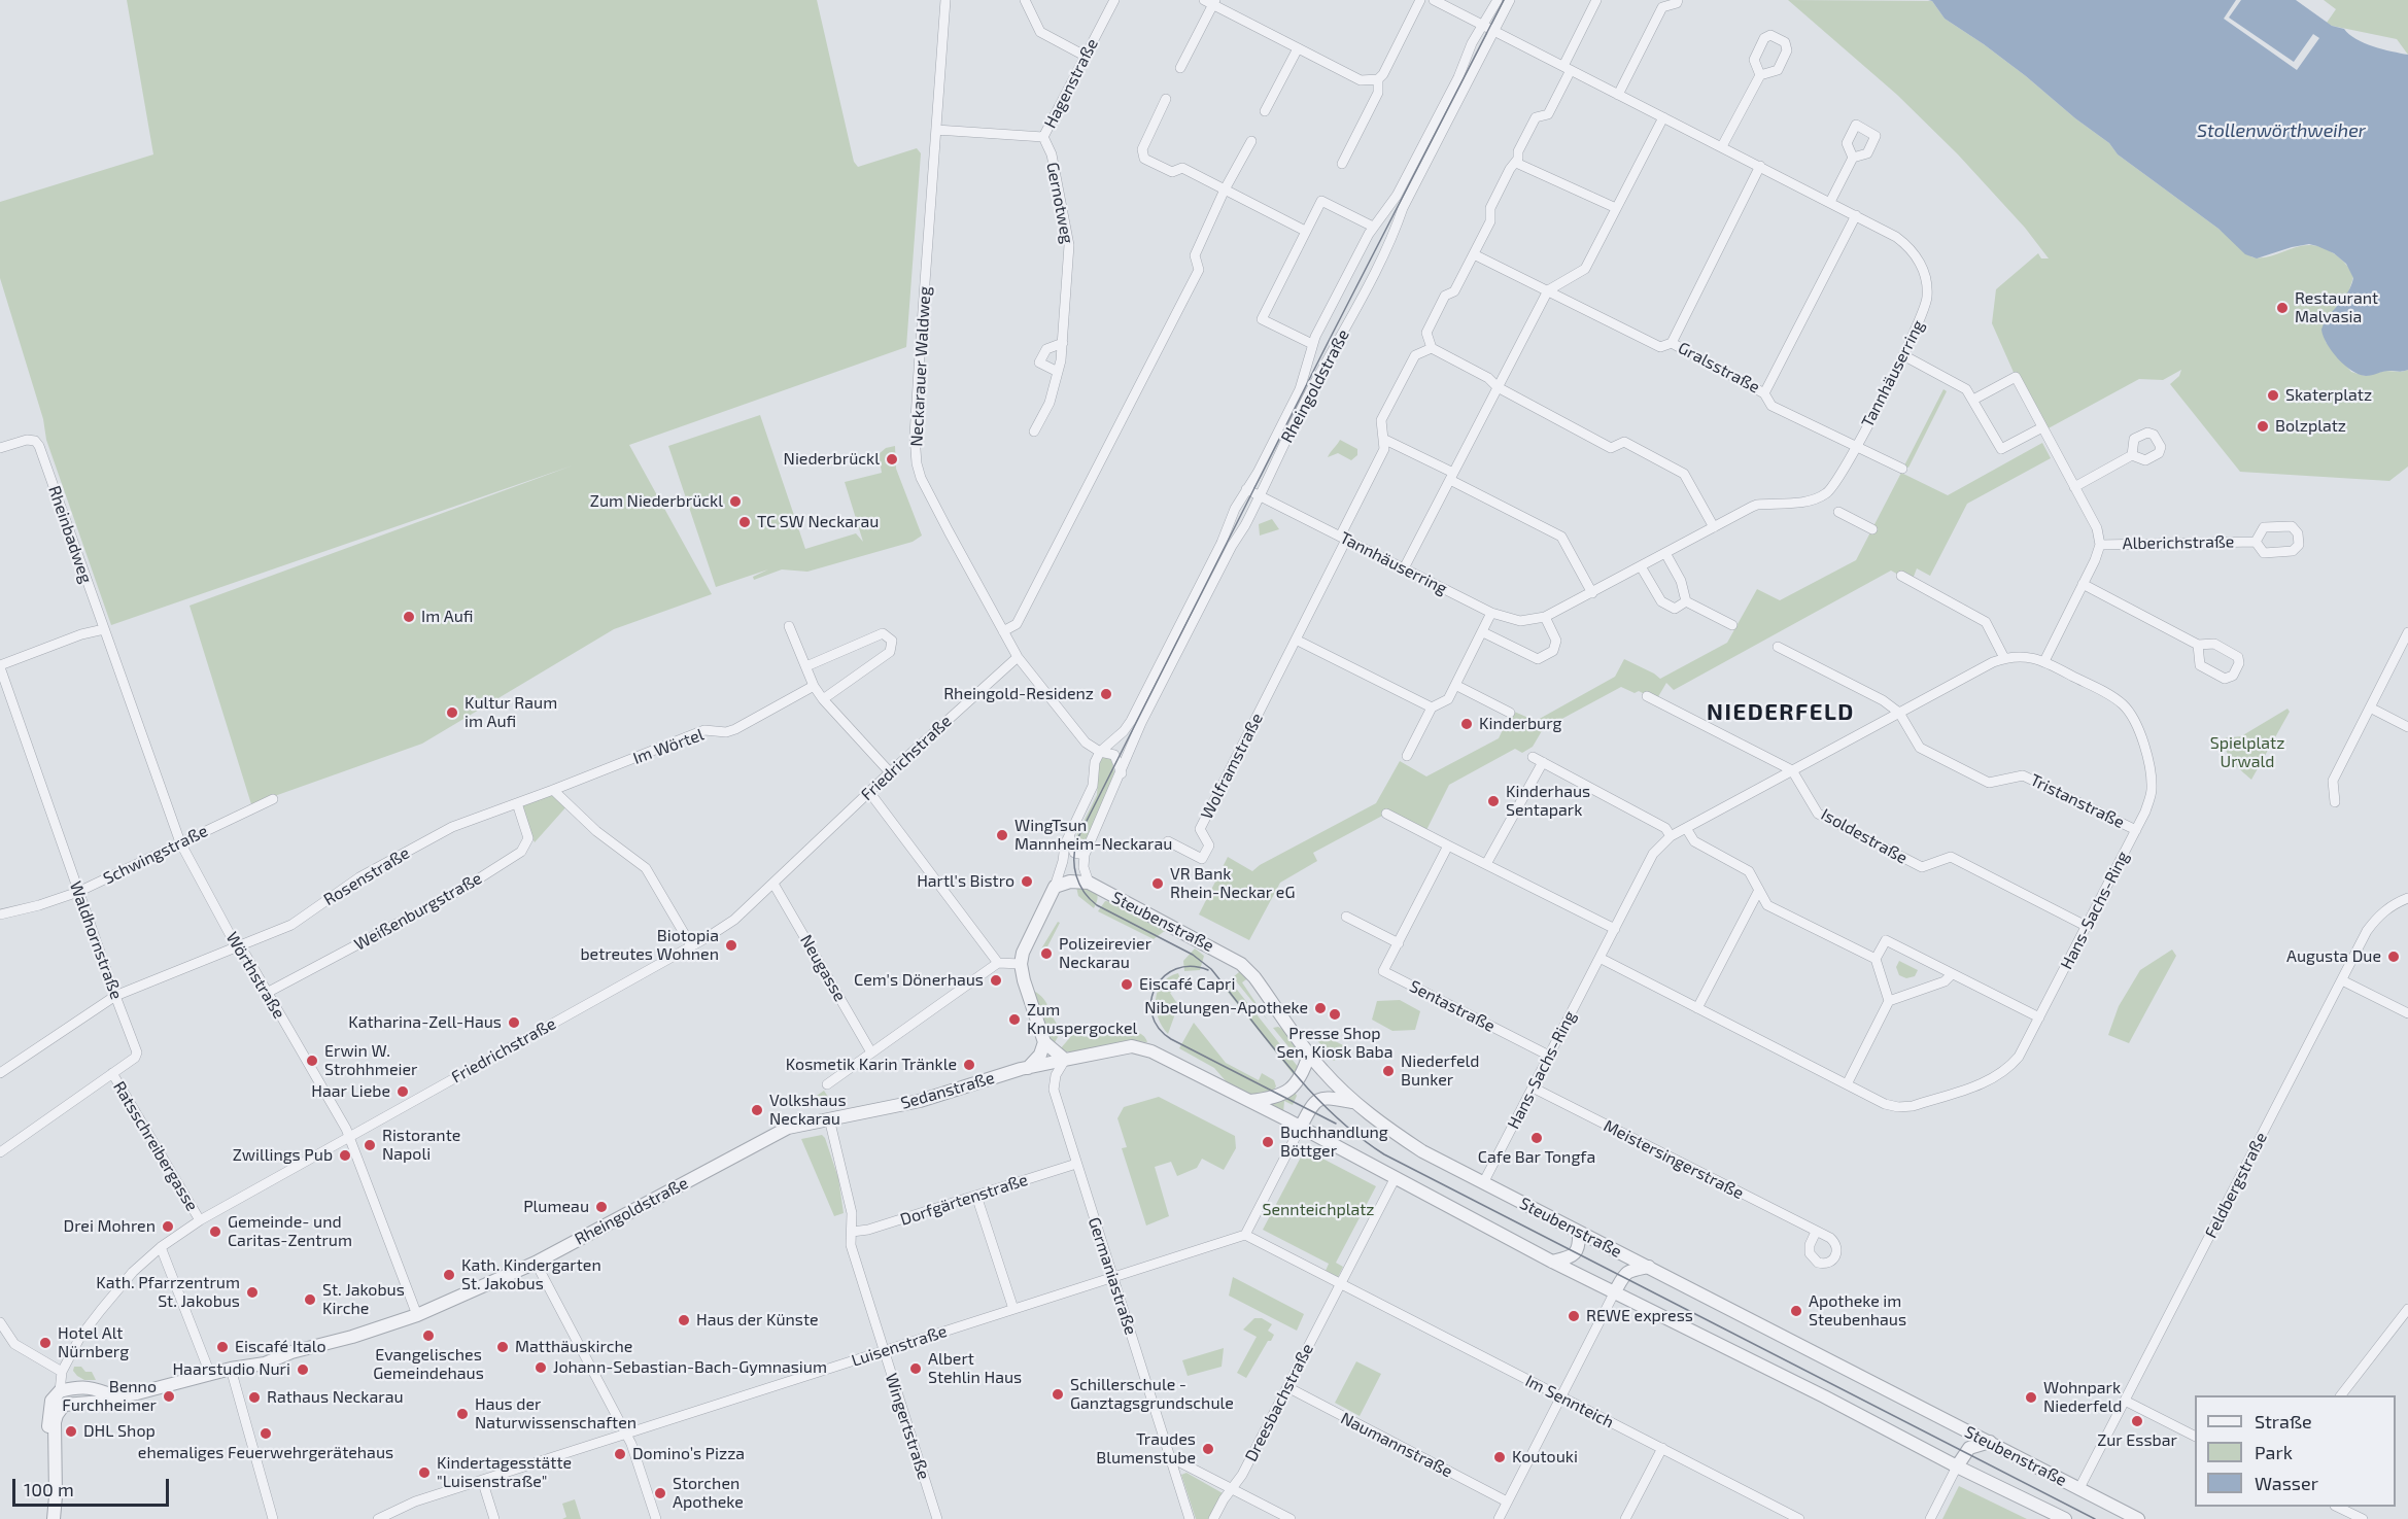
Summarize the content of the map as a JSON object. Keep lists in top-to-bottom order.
{
  "streets": {
    "street": [
      "Hagenstraße",
      "Gernotweg",
      "Neckarauer Waldweg",
      "Gralsstraße",
      "Tannhäuserring",
      "Rheingoldstraße",
      "Rheinbadweg",
      "Alberichstraße",
      "Im Wörtel",
      "Friedrichstraße",
      "Wolframstraße",
      "Tristanstraße",
      "Isoldestraße",
      "Schwingstraße",
      "Rosenstraße",
      "Hans-Sachs-Ring",
      "Weißenburgstraße",
      "Steubenstraße",
      "Waldhornstraße",
      "Neugasse",
      "Wörthstraße",
      "Sentastraße",
      "Sedanstraße",
      "Ratsschreibergasse",
      "Meistersingerstraße",
      "Feldbergstraße",
      "Dorfgärtenstraße",
      "Germaniastraße",
      "Luisenstraße",
      "Im Sennteich",
      "Dreesbachstraße",
      "Wingertstraße",
      "Naumannstraße"
    ]
  },
  "crossings": [
    ["Hagenstraße", "Gernotweg"],
    ["Hagenstraße", "Neckarauer Waldweg"],
    ["Neckarauer Waldweg", "Rheingoldstraße"],
    ["Neckarauer Waldweg", "Friedrichstraße"],
    ["Gralsstraße", "Tannhäuserring"],
    ["Tannhäuserring", "Rheingoldstraße"],
    ["Tannhäuserring", "Wolframstraße"],
    ["Rheingoldstraße", "Friedrichstraße"],
    ["Rheingoldstraße", "Wörthstraße"],
    ["Rheingoldstraße", "Sedanstraße"],
    ["Rheingoldstraße", "Wingertstraße"],
    ["Rheinbadweg", "Wörthstraße"],
    ["Alberichstraße", "Hans-Sachs-Ring"],
    ["Im Wörtel", "Rosenstraße"],
    ["Friedrichstraße", "Neugasse"],
    ["Friedrichstraße", "Wörthstraße"],
    ["Friedrichstraße", "Ratsschreibergasse"],
    ["Tristanstraße", "Hans-Sachs-Ring"],
    ["Isoldestraße", "Hans-Sachs-Ring"],
    ["Schwingstraße", "Waldhornstraße"],
    ["Schwingstraße", "Wörthstraße"],
    ["Rosenstraße", "Weißenburgstraße"],
    ["Rosenstraße", "Waldhornstraße"],
    ["Rosenstraße", "Wörthstraße"],
    ["Hans-Sachs-Ring", "Steubenstraße"],
    ["Hans-Sachs-Ring", "Sentastraße"],
    ["Hans-Sachs-Ring", "Meistersingerstraße"],
    ["Weißenburgstraße", "Wörthstraße"],
    ["Steubenstraße", "Sedanstraße"],
    ["Steubenstraße", "Feldbergstraße"],
    ["Steubenstraße", "Germaniastraße"],
    ["Waldhornstraße", "Ratsschreibergasse"],
    ["Sedanstraße", "Germaniastraße"],
    ["Sedanstraße", "Wingertstraße"],
    ["Dorfgärtenstraße", "Germaniastraße"],
    ["Dorfgärtenstraße", "Wingertstraße"],
    ["Germaniastraße", "Luisenstraße"],
    ["Luisenstraße", "Wingertstraße"],
    ["Im Sennteich", "Dreesbachstraße"],
    ["Dreesbachstraße", "Naumannstraße"]
  ],
  "districts": ["NIEDERFELD"],
  "water": ["Stollenwörthweiher"],
  "parks": ["Spielplatz Urwald", "Sennteichplatz"],
  "places": [
    "Restaurant Malvasia",
    "Skaterplatz",
    "Bolzplatz",
    "Niederbrückl",
    "Zum Niederbrückl",
    "TC SW Neckarau",
    "Im Aufi",
    "Rheingold-Residenz",
    "Kultur Raum im Aufi",
    "Kinderburg",
    "Kinderhaus Sentapark",
    "WingTsun Mannheim-Neckarau",
    "Hartl's Bistro",
    "VR Bank Rhein-Neckar eG",
    "Biotopia betreutes Wohnen",
    "Polizeirevier Neckarau",
    "Augusta Due",
    "Cem's Dönerhaus",
    "Eiscafé Capri",
    "Nibelungen-Apotheke",
    "Presse Shop Sen, Kiosk Baba",
    "Zum Knuspergockel",
    "Katharina-Zell-Haus",
    "Erwin W. Strohhmeier",
    "Kosmetik Karin Tränkle",
    "Niederfeld Bunker",
    "Haar Liebe",
    "Volkshaus Neckarau",
    "Cafe Bar Tongfa",
    "Buchhandlung Böttger",
    "Ristorante Napoli",
    "Zwillings Pub",
    "Plumeau",
    "Drei Mohren",
    "Gemeinde- und Caritas-Zentrum",
    "Kath. Kindergarten St. Jakobus",
    "Kath. Pfarrzentrum St. Jakobus",
    "St. Jakobus Kirche",
    "Apotheke im Steubenhaus",
    "REWE express",
    "Haus der Künste",
    "Evangelisches Gemeindehaus",
    "Hotel Alt Nürnberg",
    "Eiscafé Italo",
    "Matthäuskirche",
    "Johann-Sebastian-Bach-Gymnasium",
    "Albert Stehlin Haus",
    "Haarstudio Nuri",
    "Schillerschule - Ganztagsgrundschule",
    "Benno Furchheimer",
    "Rathaus Neckarau",
    "Wohnpark Niederfeld",
    "Haus der Naturwissenschaften",
    "Zur Essbar",
    "DHL Shop",
    "ehemaliges Feuerwehrgerätehaus",
    "Traudes Blumenstube",
    "Domino’s Pizza",
    "Koutouki",
    "Kindertagesstätte \"Luisenstraße\"",
    "Storchen Apotheke"
  ],
  "legend": ["Straße", "Park", "Wasser"],
  "scale_bar": "100 m"
}
